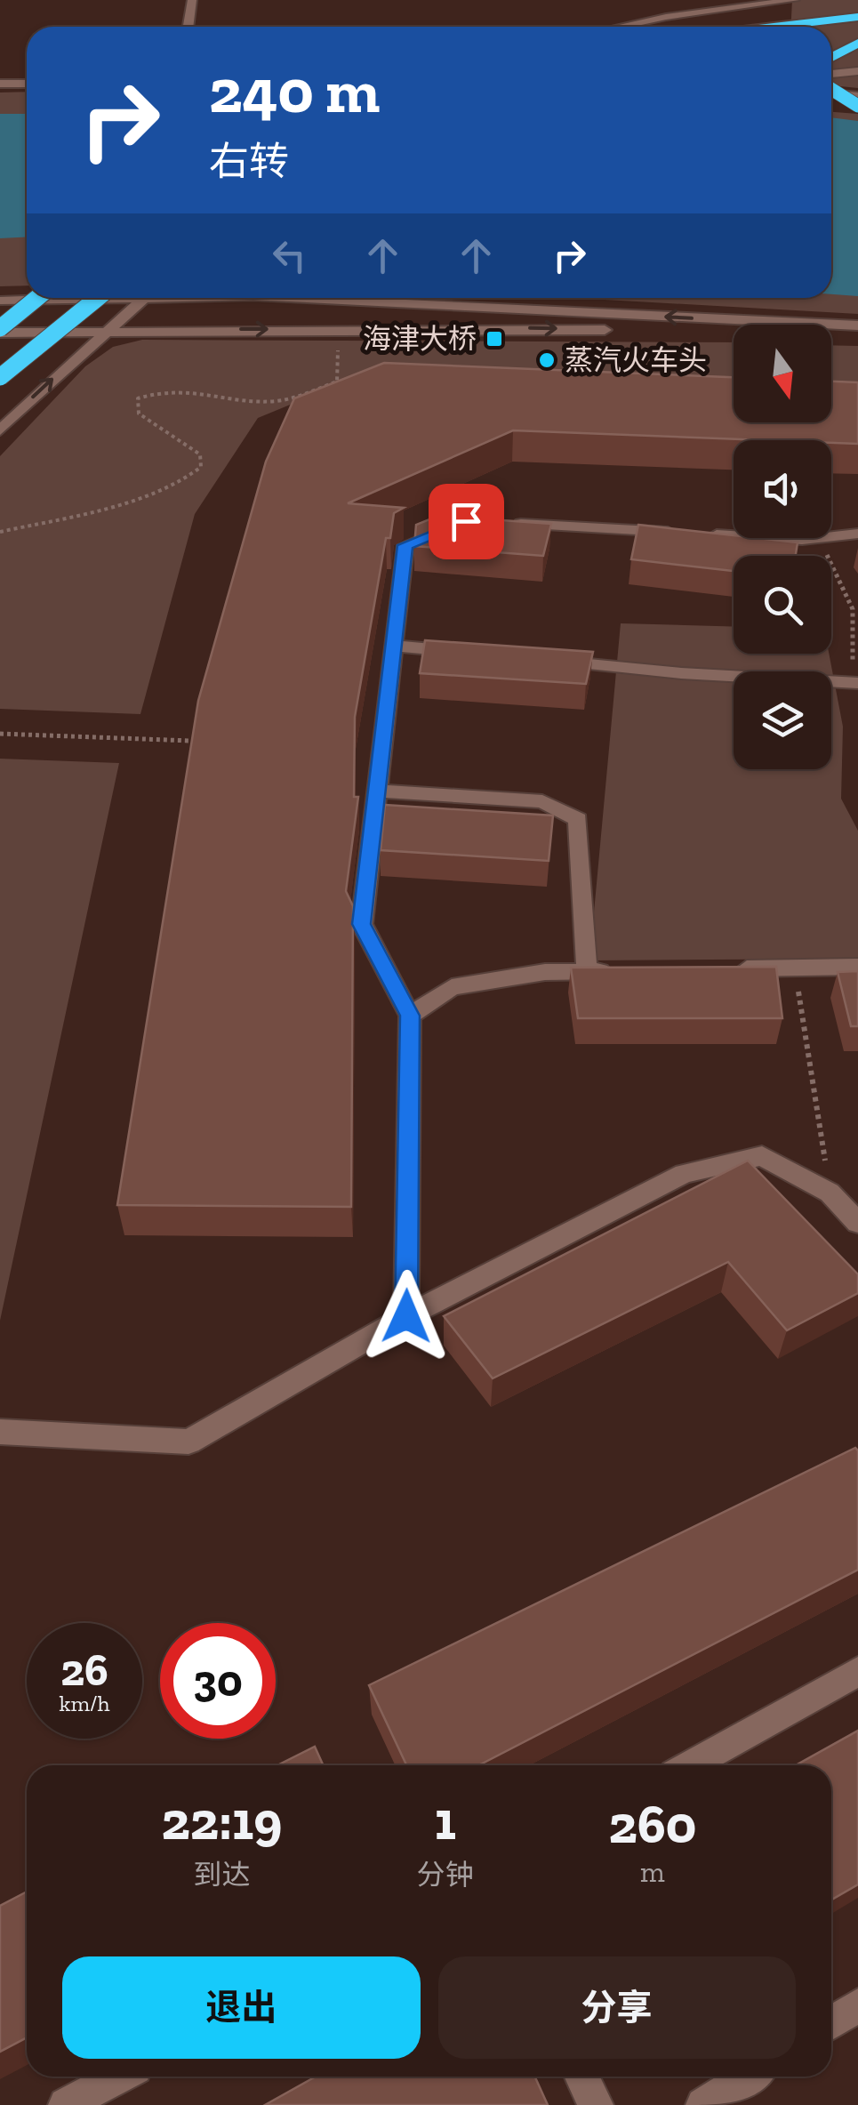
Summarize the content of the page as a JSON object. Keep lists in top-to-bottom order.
{
  "places": {
    "transit": ["海津大桥"],
    "other": ["蒸汽火车头"]
  },
  "north": "bottom",
  "page": {
    "turn": ["240 m", "右转"],
    "speed": "26 km/h",
    "limit": "30",
    "eta": [
      "22:19",
      "到达",
      "1",
      "分钟",
      "260",
      "m"
    ],
    "buttons": ["退出", "分享"]
  }
}
